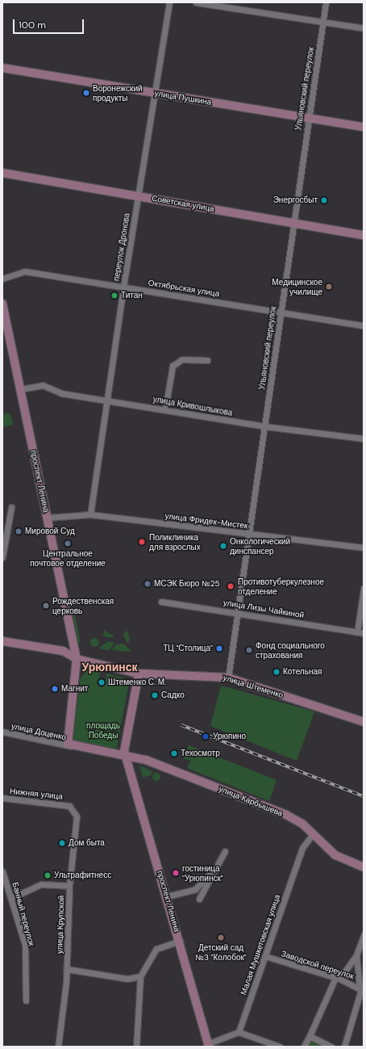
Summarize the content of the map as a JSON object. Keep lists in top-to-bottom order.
{
  "streets": {
    "main road": [
      "улица Пушкина",
      "Советская улица",
      "проспект Ленина",
      "улица Штеменко",
      "улица Карбышева"
    ],
    "street": [
      "Ульяновский переулок",
      "переулок Дронова",
      "Октябрьская улица",
      "улица Кривошлыкова",
      "улица Фридек-Мистек",
      "улица Лизы Чайкиной",
      "улица Доценко",
      "Нижняя улица",
      "Банный переулок",
      "улица Крупской",
      "Малая Мушкетовская улица",
      "Заводской переулок"
    ]
  },
  "crossings": [
    ["Ульяновский переулок", "улица Пушкина"],
    ["Ульяновский переулок", "Советская улица"],
    ["Ульяновский переулок", "Октябрьская улица"],
    ["Ульяновский переулок", "улица Кривошлыкова"],
    ["Ульяновский переулок", "улица Фридек-Мистек"],
    ["Ульяновский переулок", "улица Лизы Чайкиной"],
    ["Ульяновский переулок", "улица Штеменко"],
    ["улица Пушкина", "переулок Дронова"],
    ["Советская улица", "переулок Дронова"],
    ["переулок Дронова", "Октябрьская улица"],
    ["переулок Дронова", "улица Кривошлыкова"],
    ["переулок Дронова", "улица Фридек-Мистек"],
    ["улица Кривошлыкова", "проспект Ленина"],
    ["проспект Ленина", "улица Фридек-Мистек"],
    ["проспект Ленина", "улица Карбышева"],
    ["Нижняя улица", "улица Крупской"],
    ["улица Карбышева", "Малая Мушкетовская улица"],
    ["Малая Мушкетовская улица", "Заводской переулок"]
  ],
  "districts": ["Урюпинск"],
  "parks": ["площадь Победы"],
  "places": [
    "Воронежский продукты",
    "Энергосбыт",
    "Медицинское училище",
    "Титан",
    "Мировой Суд",
    "Поликлиника для взрослых",
    "Центральное почтовое отделение",
    "Онкологический динспансер",
    "МСЭК Бюро №25",
    "Противотуберкулезное отделение",
    "Рождественская церковь",
    "ТЦ \"Столица\"",
    "Фонд социального страхования",
    "Котельная",
    "Штеменко С. М.",
    "Магнит",
    "Садко",
    "Урюпино",
    "Техосмотр",
    "Дом быта",
    "гостиница \"Урюпинск\"",
    "Ультрафитнесс",
    "Детский сад №3 \"Колобок\""
  ],
  "scale_bar": "100 m"
}
